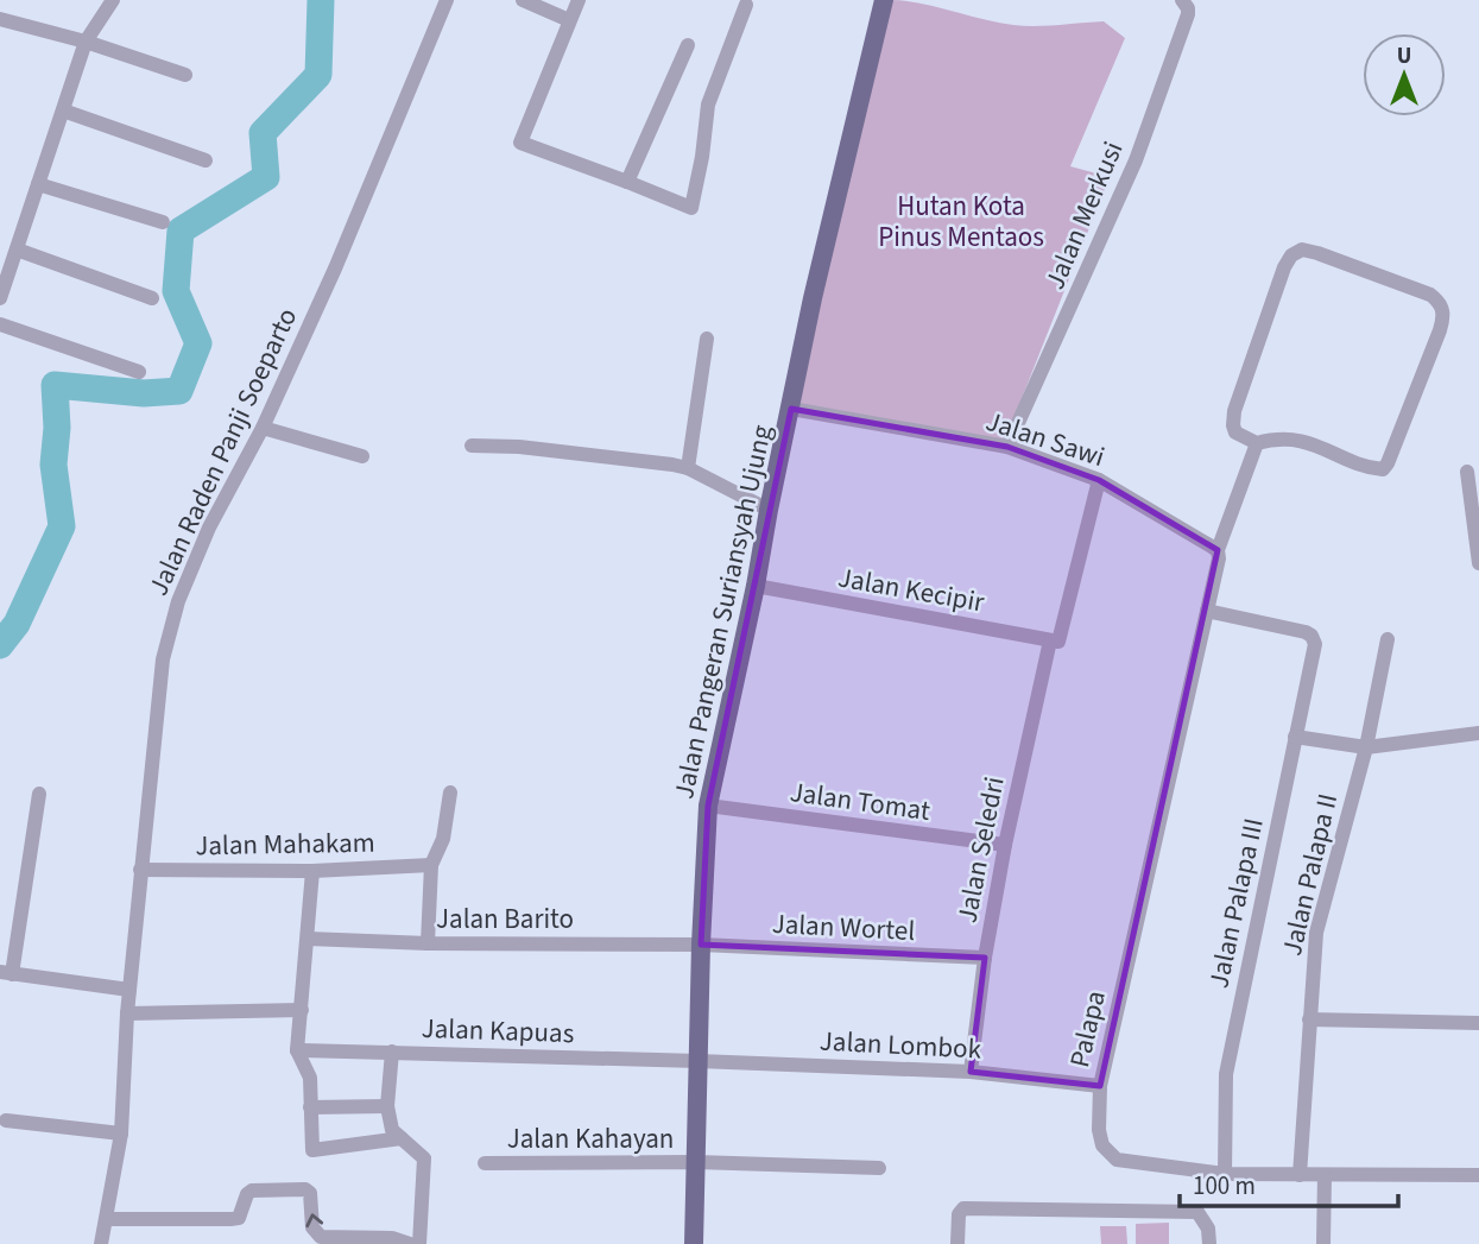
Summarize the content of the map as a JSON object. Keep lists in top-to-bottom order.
{
  "streets": {
    "main road": ["Jalan Pangeran Suriansyah Ujung"],
    "street": [
      "Jalan Merkusi",
      "Jalan Sawi",
      "Jalan Raden Panji Soeparto",
      "Jalan Kecipir",
      "Jalan Tomat",
      "Jalan Mahakam",
      "Jalan Seledri",
      "Jalan Palapa II",
      "Jalan Palapa III",
      "Jalan Barito",
      "Jalan Wortel",
      "Palapa",
      "Jalan Kapuas",
      "Jalan Lombok",
      "Jalan Kahayan"
    ]
  },
  "crossings": [
    ["Jalan Merkusi", "Jalan Sawi"],
    ["Jalan Sawi", "Jalan Pangeran Suriansyah Ujung"],
    ["Jalan Sawi", "Jalan Seledri"],
    ["Jalan Sawi", "Palapa"],
    ["Jalan Raden Panji Soeparto", "Jalan Mahakam"],
    ["Jalan Kecipir", "Jalan Pangeran Suriansyah Ujung"],
    ["Jalan Kecipir", "Jalan Seledri"],
    ["Jalan Pangeran Suriansyah Ujung", "Jalan Tomat"],
    ["Jalan Pangeran Suriansyah Ujung", "Jalan Barito"],
    ["Jalan Pangeran Suriansyah Ujung", "Jalan Wortel"],
    ["Jalan Pangeran Suriansyah Ujung", "Jalan Kapuas"],
    ["Jalan Pangeran Suriansyah Ujung", "Jalan Lombok"],
    ["Jalan Pangeran Suriansyah Ujung", "Jalan Kahayan"],
    ["Jalan Tomat", "Jalan Seledri"],
    ["Jalan Seledri", "Jalan Wortel"],
    ["Jalan Seledri", "Jalan Lombok"],
    ["Jalan Palapa II", "Palapa"],
    ["Jalan Palapa III", "Palapa"],
    ["Jalan Barito", "Jalan Wortel"],
    ["Palapa", "Jalan Lombok"],
    ["Jalan Kapuas", "Jalan Lombok"]
  ],
  "parks": ["Hutan Kota Pinus Mentaos"],
  "scale_bar": "100 m",
  "north": "top"
}
